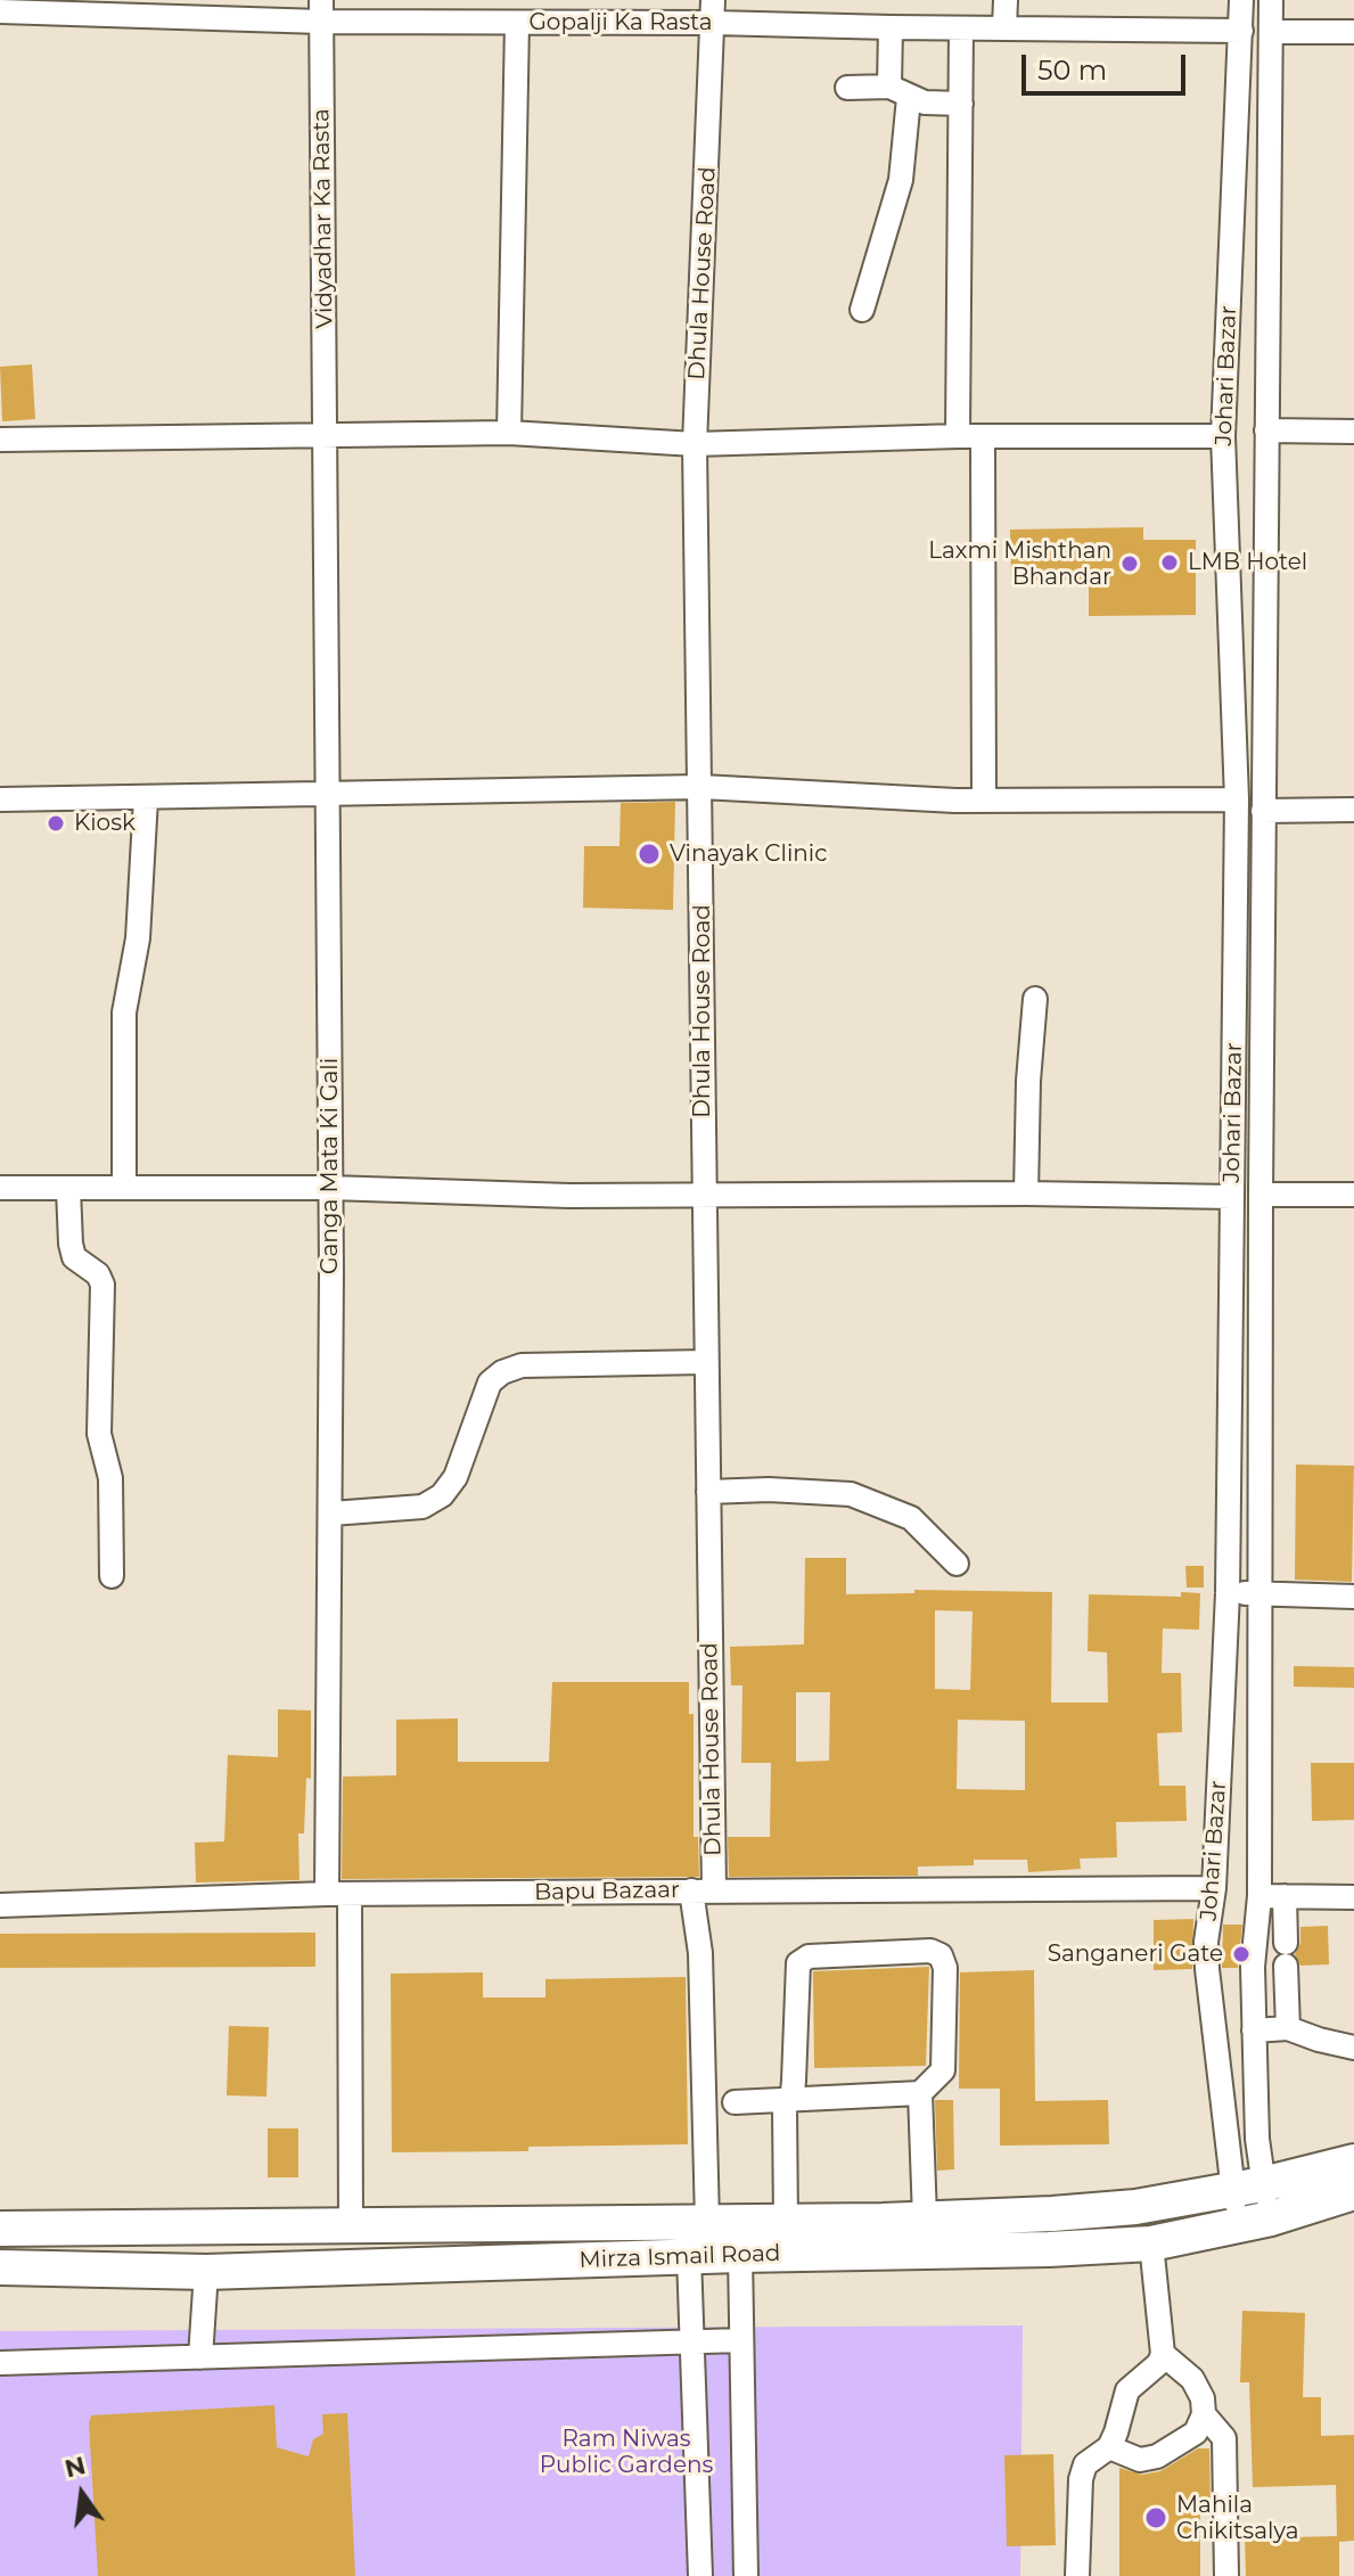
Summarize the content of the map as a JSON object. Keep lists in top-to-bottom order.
{
  "streets": {
    "highway": ["Mirza Ismail Road"],
    "street": [
      "Gopalji Ka Rasta",
      "Vidyadhar Ka Rasta",
      "Dhula House Road",
      "Johari Bazar",
      "Ganga Mata Ki Gali",
      "Bapu Bazaar"
    ]
  },
  "crossings": [
    ["Gopalji Ka Rasta", "Vidyadhar Ka Rasta"],
    ["Gopalji Ka Rasta", "Dhula House Road"],
    ["Gopalji Ka Rasta", "Johari Bazar"],
    ["Vidyadhar Ka Rasta", "Ganga Mata Ki Gali"],
    ["Dhula House Road", "Bapu Bazaar"],
    ["Dhula House Road", "Mirza Ismail Road"],
    ["Johari Bazar", "Bapu Bazaar"],
    ["Johari Bazar", "Mirza Ismail Road"],
    ["Ganga Mata Ki Gali", "Bapu Bazaar"],
    ["Ganga Mata Ki Gali", "Mirza Ismail Road"]
  ],
  "parks": ["Ram Niwas Public Gardens"],
  "places": [
    "LMB Hotel",
    "Laxmi Mishthan Bhandar",
    "Kiosk",
    "Vinayak Clinic",
    "Sanganeri Gate",
    "Mahila Chikitsalya"
  ],
  "scale_bar": "50 m",
  "north": "top"
}
